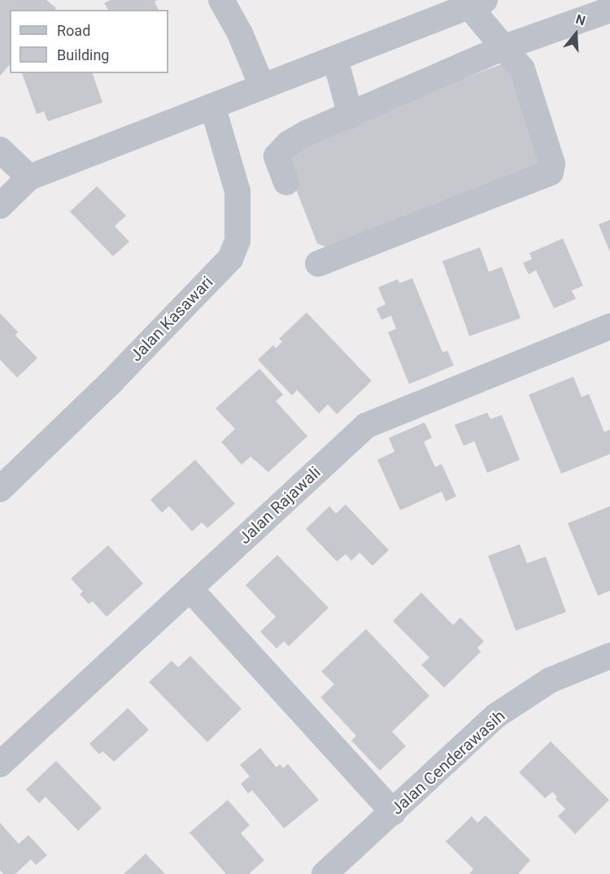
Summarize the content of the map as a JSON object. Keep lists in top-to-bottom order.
{
  "streets": {
    "street": ["Jalan Kasawari", "Jalan Rajawali", "Jalan Cenderawasih"]
  },
  "legend": ["Road", "Building"],
  "north": "top"
}
